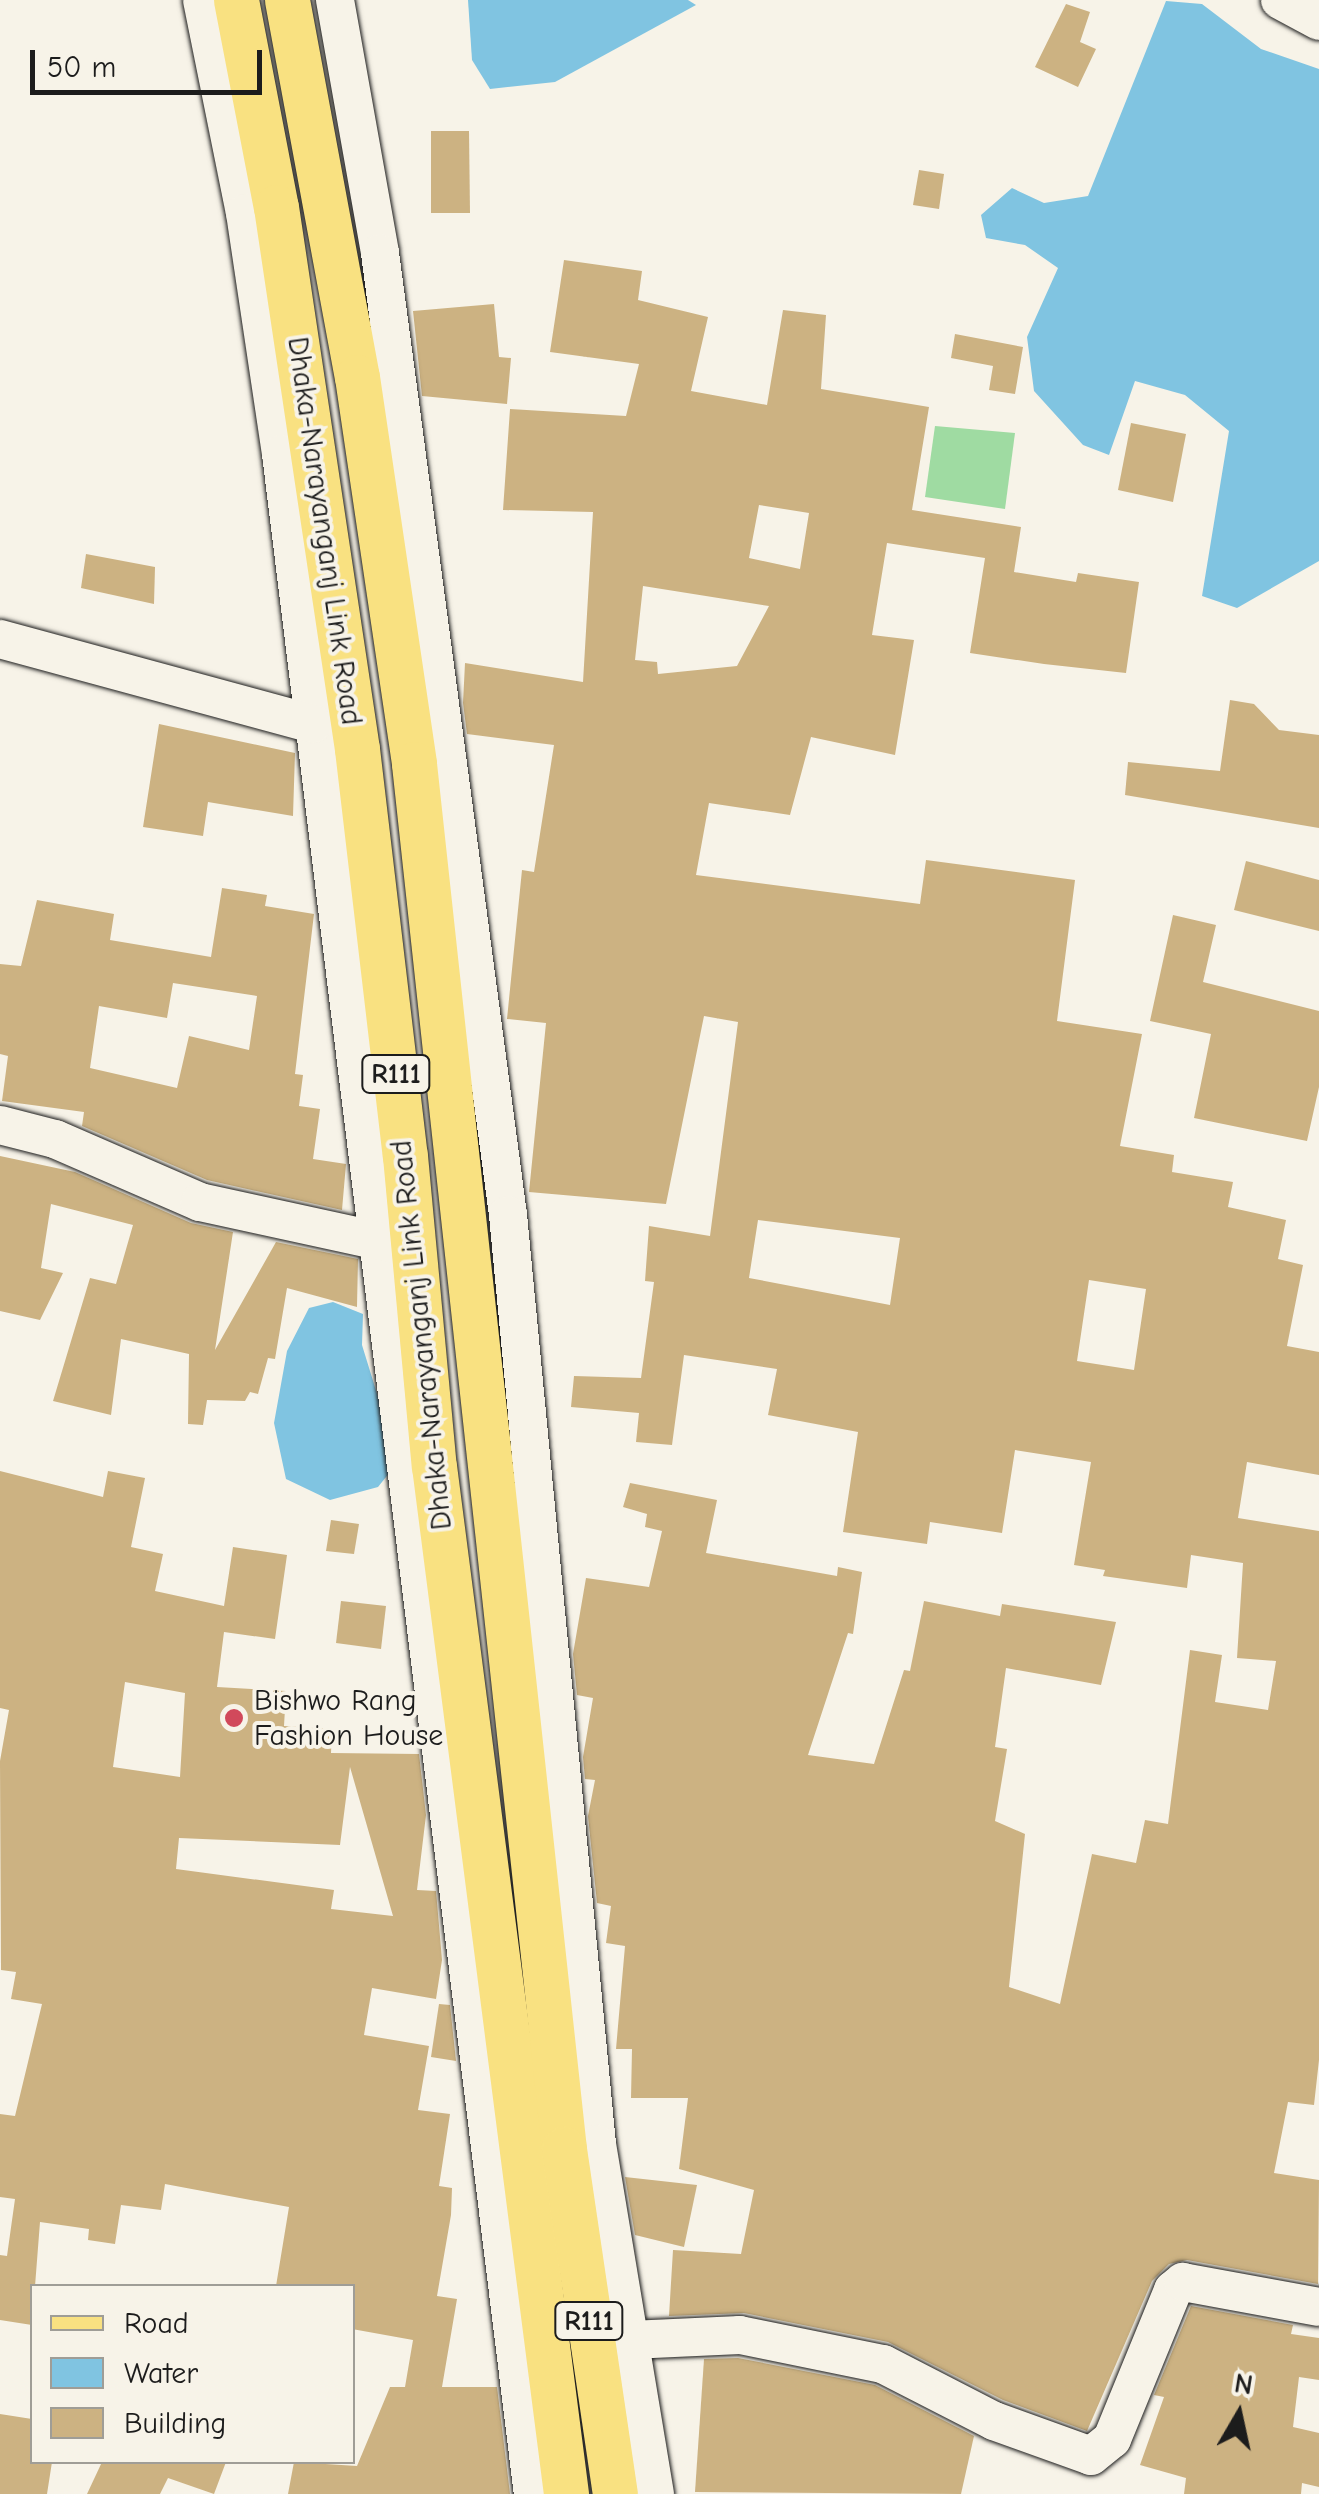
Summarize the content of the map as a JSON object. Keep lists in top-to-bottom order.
{
  "streets": {
    "main road": ["Dhaka-Narayanganj Link Road", "R111"]
  },
  "places": ["Bishwo Rang Fashion House"],
  "legend": ["Road", "Water", "Building"],
  "scale_bar": "50 m",
  "north": "top"
}
